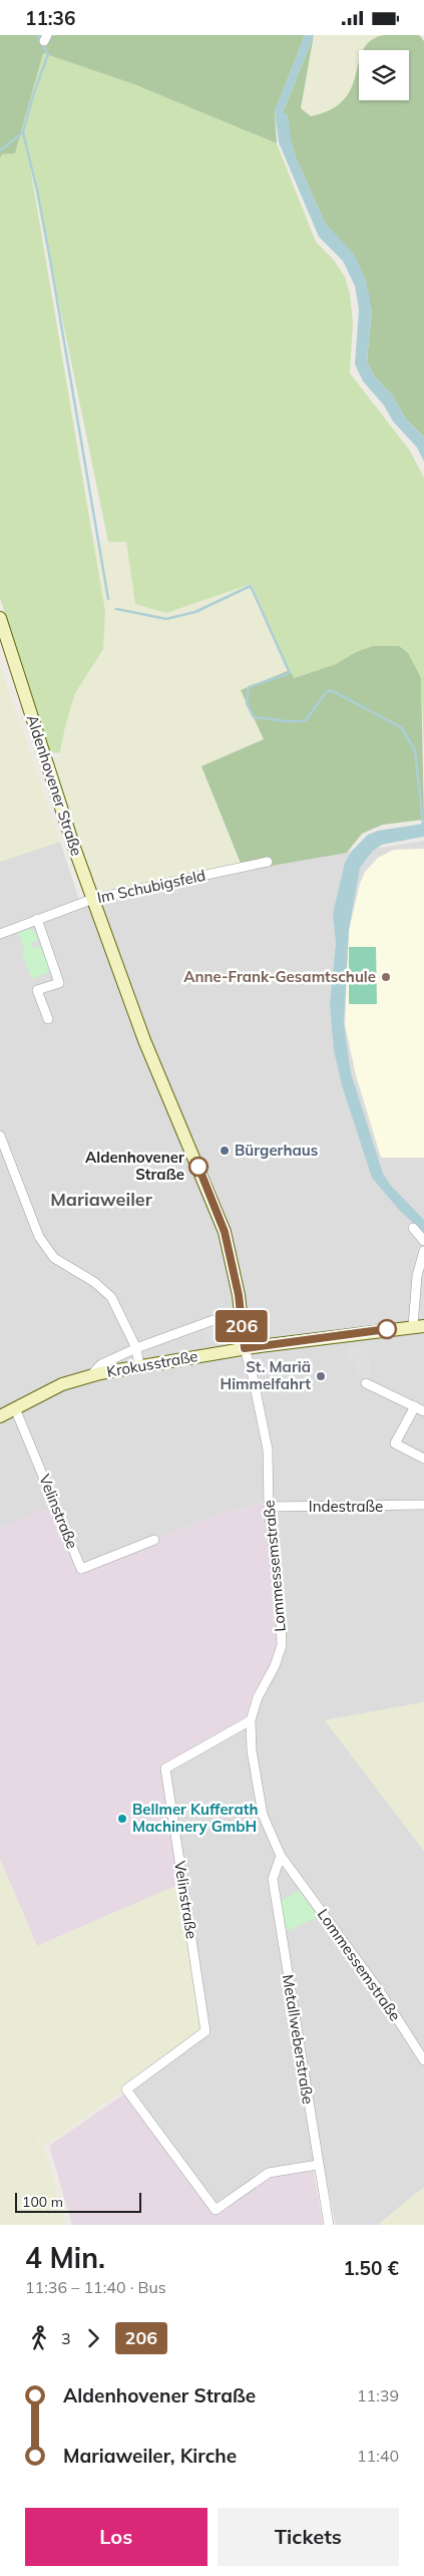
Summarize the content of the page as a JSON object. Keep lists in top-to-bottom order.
{
  "streets": {
    "main road": ["Aldenhovener Straße", "Krokusstraße"],
    "street": [
      "Im Schubigsfeld",
      "Indestraße",
      "Velinstraße",
      "Lommessemstraße",
      "Metallweberstraße"
    ]
  },
  "crossings": [
    ["Aldenhovener Straße", "Im Schubigsfeld"],
    ["Aldenhovener Straße", "Krokusstraße"],
    ["Aldenhovener Straße", "Lommessemstraße"],
    ["Krokusstraße", "Velinstraße"],
    ["Krokusstraße", "Lommessemstraße"],
    ["Indestraße", "Lommessemstraße"],
    ["Velinstraße", "Lommessemstraße"],
    ["Velinstraße", "Metallweberstraße"],
    ["Lommessemstraße", "Metallweberstraße"]
  ],
  "districts": ["Mariaweiler"],
  "places": [
    "Anne-Frank-Gesamtschule",
    "Bürgerhaus",
    "Aldenhovener Straße",
    "St. Mariä Himmelfahrt",
    "Bellmer Kufferath Machinery GmbH"
  ],
  "lines": ["bus line 206"],
  "scale_bar": "100 m",
  "page": {
    "status": "11:36",
    "on_map": "206",
    "scale": "100 m",
    "heading": ["4 Min.", "11:36 – 11:40 · Bus", "1.50 €"],
    "legs": ["3", "206"],
    "list": [
      {
        "name": "Aldenhovener Straße",
        "value": "11:39"
      },
      {
        "name": "Mariaweiler, Kirche",
        "value": "11:40"
      }
    ],
    "buttons": ["Los", "Tickets"]
  }
}
